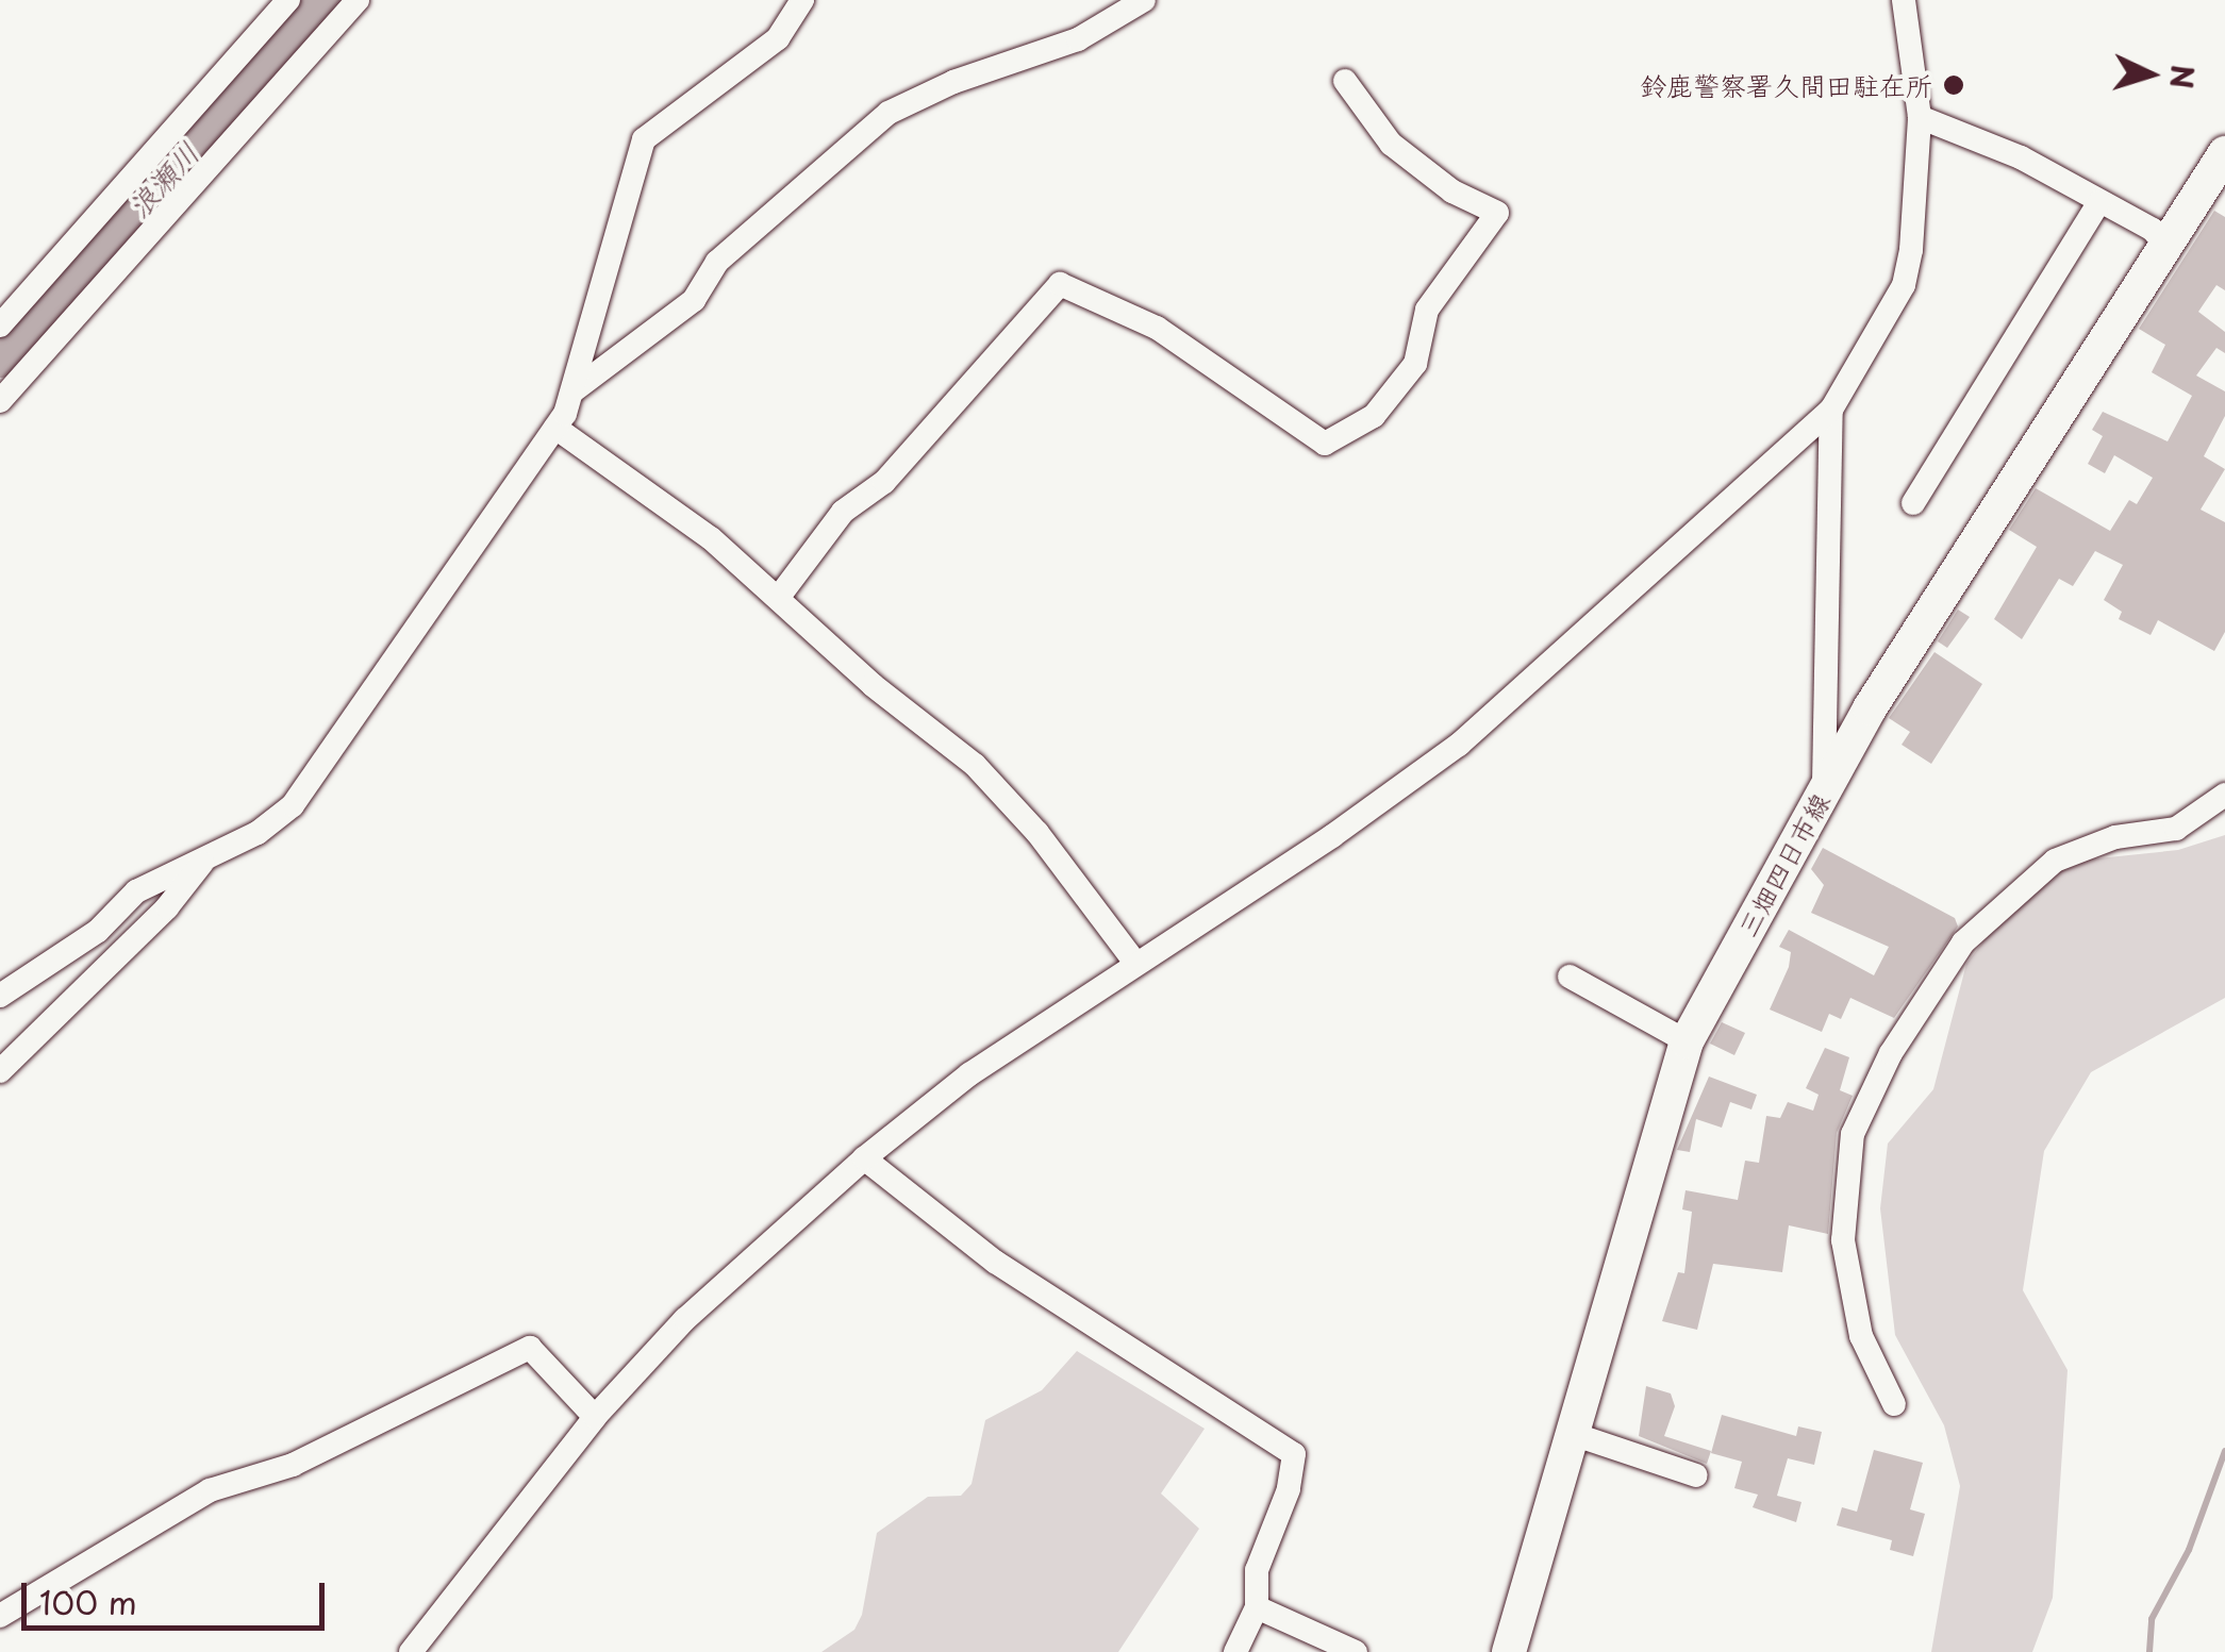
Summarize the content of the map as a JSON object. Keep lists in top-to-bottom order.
{
  "streets": {
    "main road": ["三畑四日市線"]
  },
  "water": ["浪瀬川"],
  "places": ["鈴鹿警察署久間田駐在所"],
  "scale_bar": "100 m",
  "north": "right"
}
